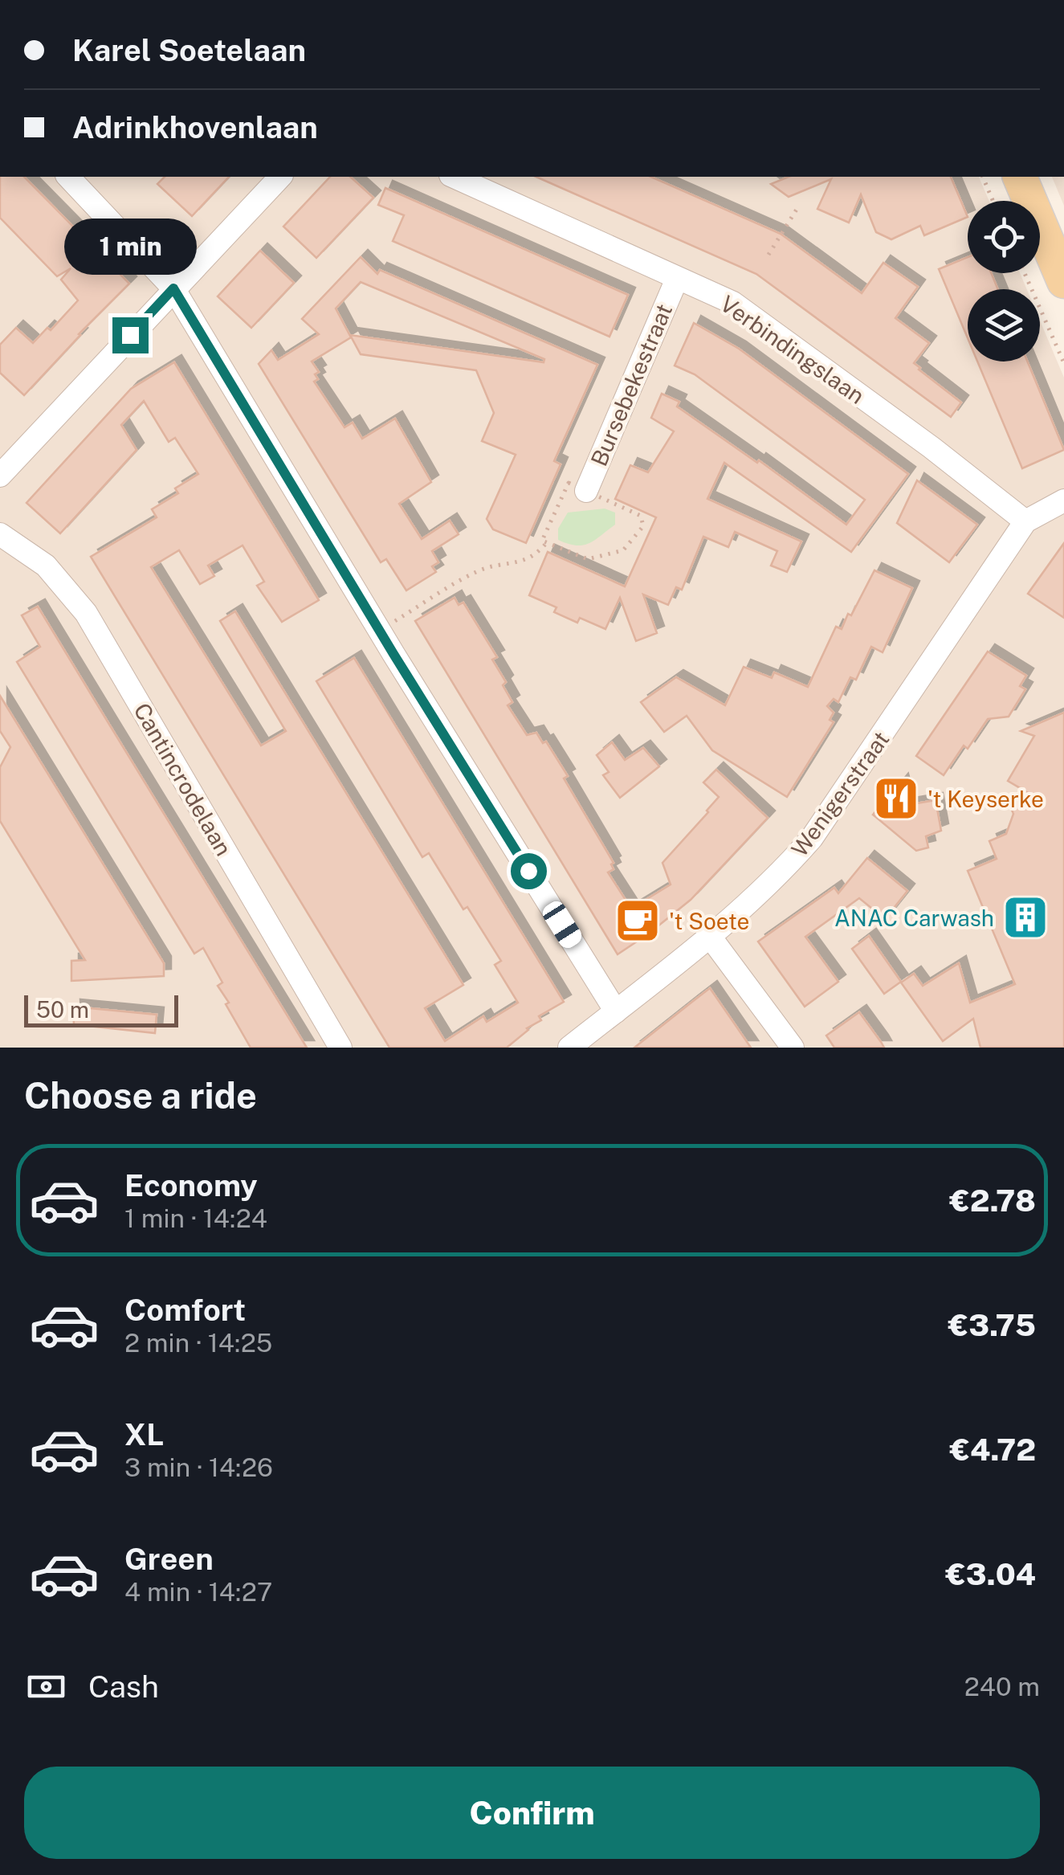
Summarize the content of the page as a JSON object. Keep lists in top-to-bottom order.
{
  "streets": {
    "street": [
      "Verbindingslaan",
      "Bursebekestraat",
      "Cantincrodelaan",
      "Wenigerstraat"
    ]
  },
  "crossings": [
    ["Verbindingslaan", "Bursebekestraat"],
    ["Verbindingslaan", "Wenigerstraat"]
  ],
  "places": {
    "restaurant": ["'t Keyserke"],
    "building": ["ANAC Carwash"],
    "cafe": ["'t Soete"]
  },
  "scale_bar": "50 m",
  "page": {
    "banner": ["Karel Soetelaan", "Adrinkhovenlaan"],
    "bubble": "1 min",
    "scale": "50 m",
    "heading": "Choose a ride",
    "list": [
      {
        "name": "Economy",
        "note": "1 min · 14:24",
        "value": "€2.78"
      },
      {
        "name": "Comfort",
        "note": "2 min · 14:25",
        "value": "€3.75"
      },
      {
        "name": "XL",
        "note": "3 min · 14:26",
        "value": "€4.72"
      },
      {
        "name": "Green",
        "note": "4 min · 14:27",
        "value": "€3.04"
      }
    ],
    "pay": ["Cash", "240 m"],
    "buttons": "Confirm"
  }
}
